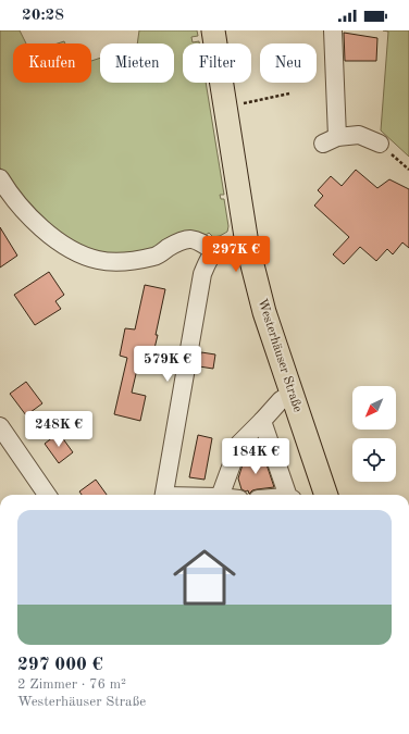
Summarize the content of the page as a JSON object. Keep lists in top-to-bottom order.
{
  "streets": {
    "main road": ["Westerhäuser Straße"]
  },
  "north": "bottom left",
  "page": {
    "status": "20:28",
    "chip": [
      "Kaufen",
      "Mieten",
      "Filter",
      "Neu"
    ],
    "price": [
      "297K €",
      "579K €",
      "248K €",
      "184K €"
    ],
    "list": [
      {
        "name": "297 000 €",
        "note": "2 Zimmer · 76 m² · Westerhäuser Straße"
      }
    ]
  }
}
